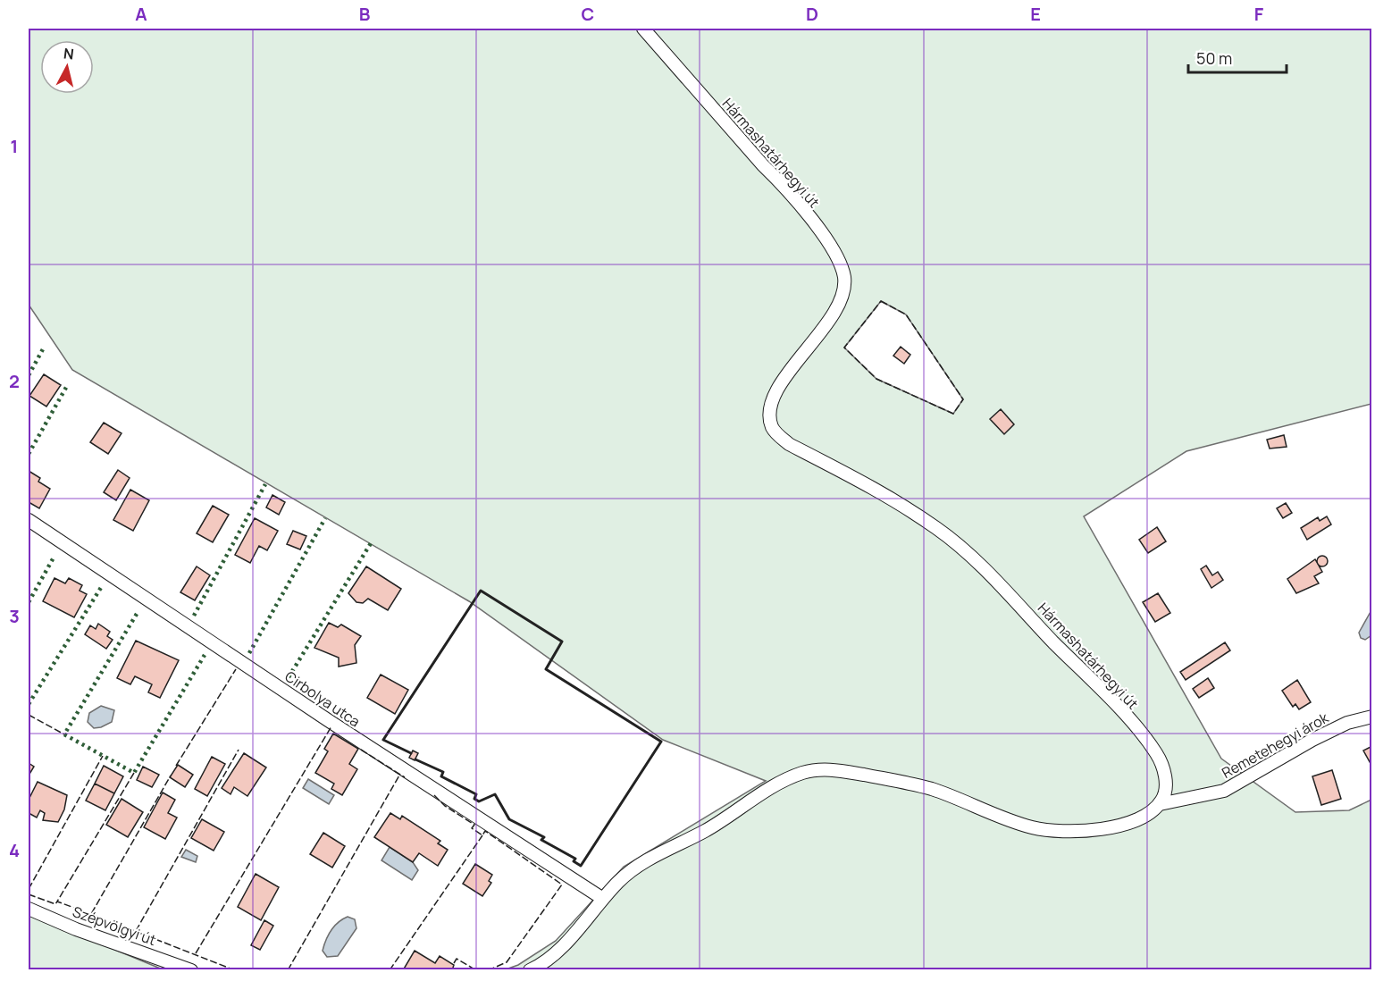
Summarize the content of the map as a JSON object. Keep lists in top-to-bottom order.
{
  "streets": {
    "street": [
      "Hármashatárhegyi út",
      "Cirbolya utca",
      "Remetehegyi árok",
      "Szépvölgyi út"
    ]
  },
  "crossings": [
    ["Hármashatárhegyi út", "Remetehegyi árok"]
  ],
  "scale_bar": "50 m",
  "north": "top",
  "grid": {
    "columns": [
      "A",
      "B",
      "C",
      "D",
      "E",
      "F"
    ],
    "rows": [
      "1",
      "2",
      "3",
      "4"
    ]
  }
}
